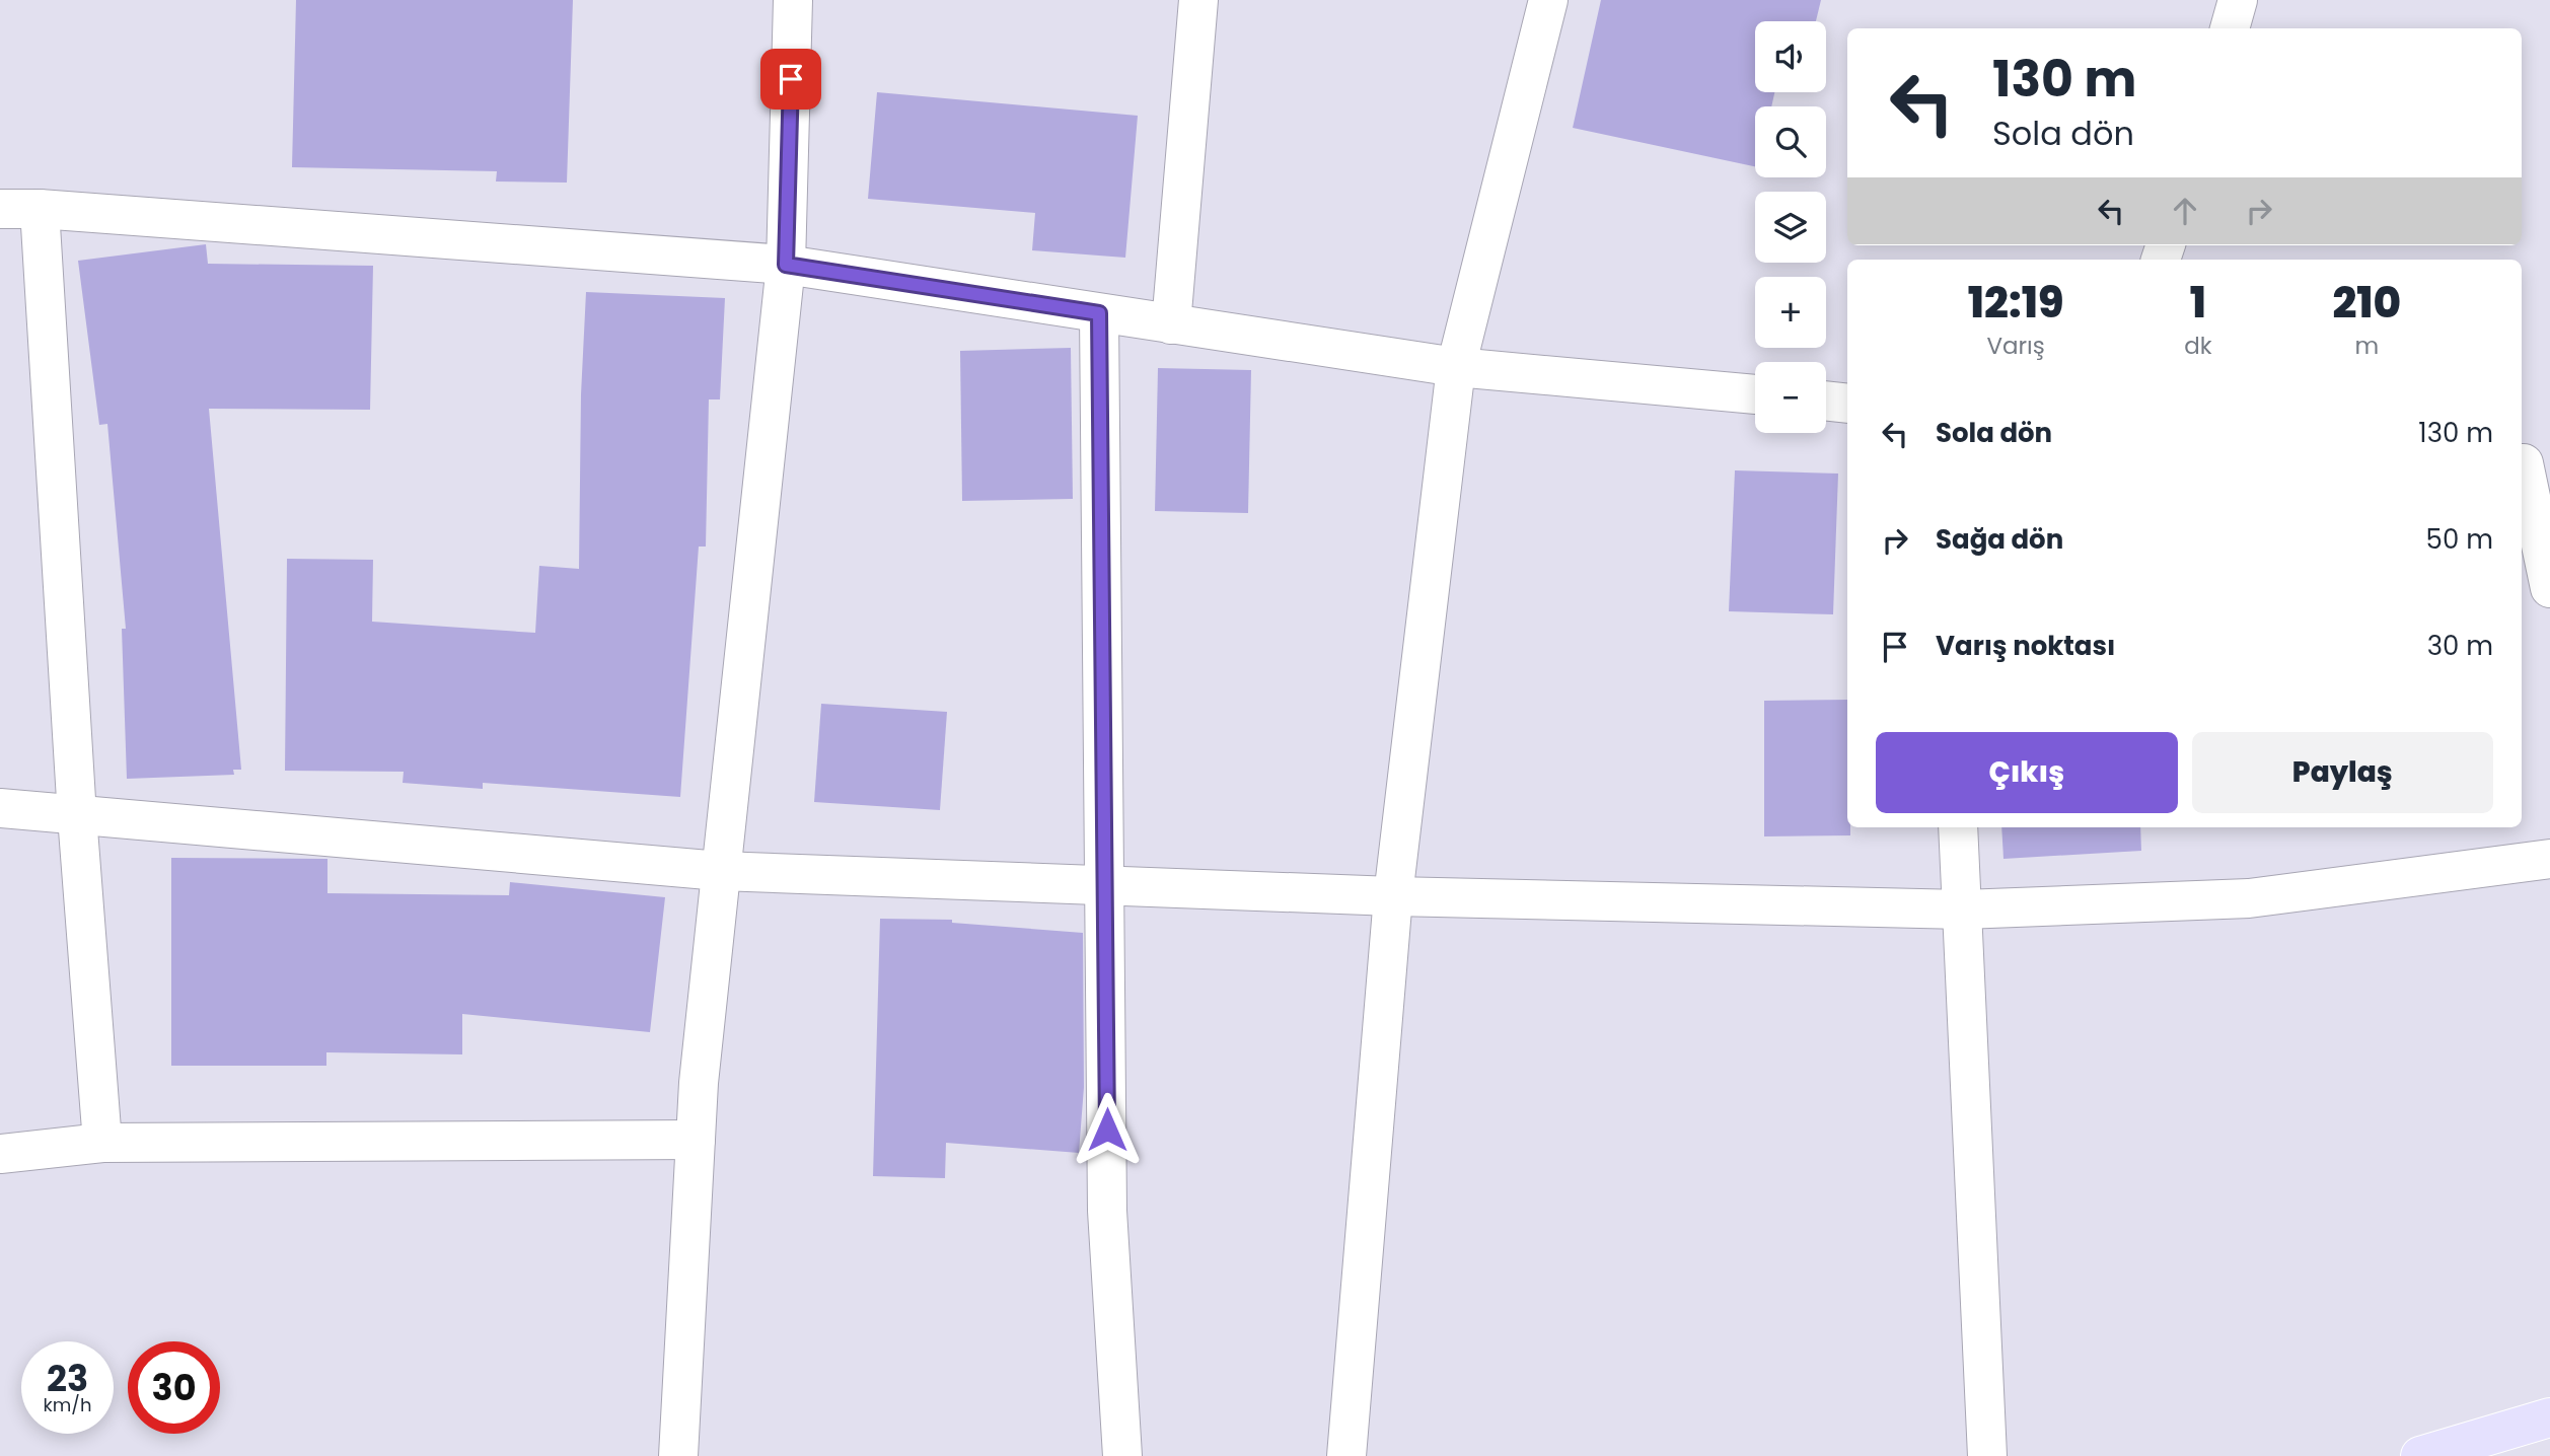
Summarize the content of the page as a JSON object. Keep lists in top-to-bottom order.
{
  "page": {
    "map_buttons": ["+", "−"],
    "turn": ["130 m", "Sola dön"],
    "eta": [
      "12:19",
      "Varış",
      "1",
      "dk",
      "210",
      "m"
    ],
    "list": [
      {
        "name": "Sola dön",
        "value": "130 m"
      },
      {
        "name": "Sağa dön",
        "value": "50 m"
      },
      {
        "name": "Varış noktası",
        "value": "30 m"
      }
    ],
    "buttons": ["Çıkış", "Paylaş"],
    "speed": "23 km/h",
    "limit": "30"
  }
}
